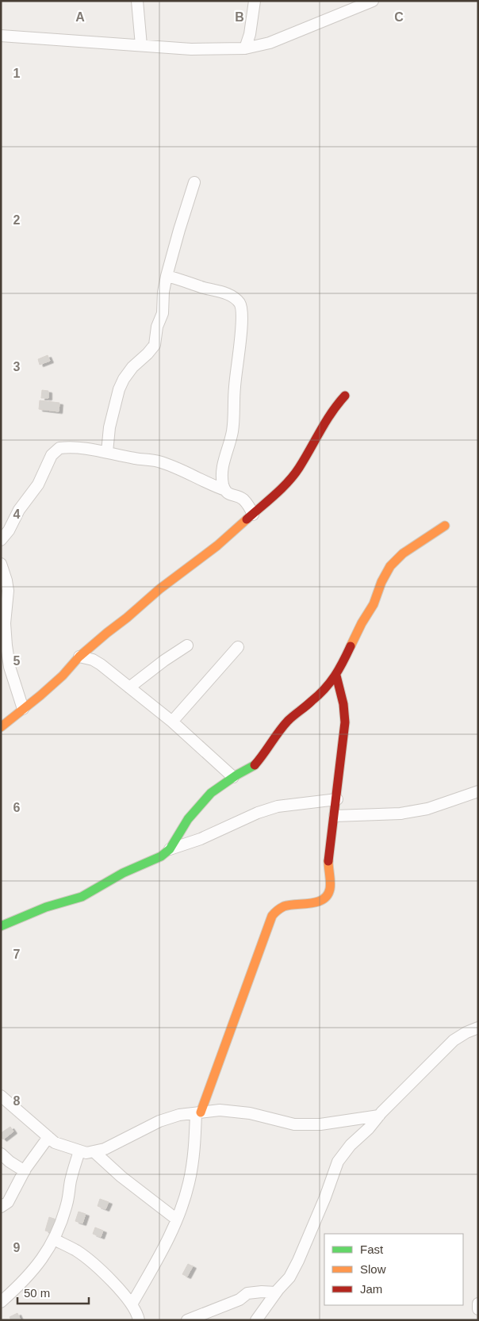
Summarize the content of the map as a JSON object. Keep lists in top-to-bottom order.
{
  "legend": ["Fast", "Slow", "Jam"],
  "scale_bar": "50 m",
  "grid": {
    "columns": ["A", "B", "C"],
    "rows": [
      "1",
      "2",
      "3",
      "4",
      "5",
      "6",
      "7",
      "8",
      "9"
    ]
  }
}
